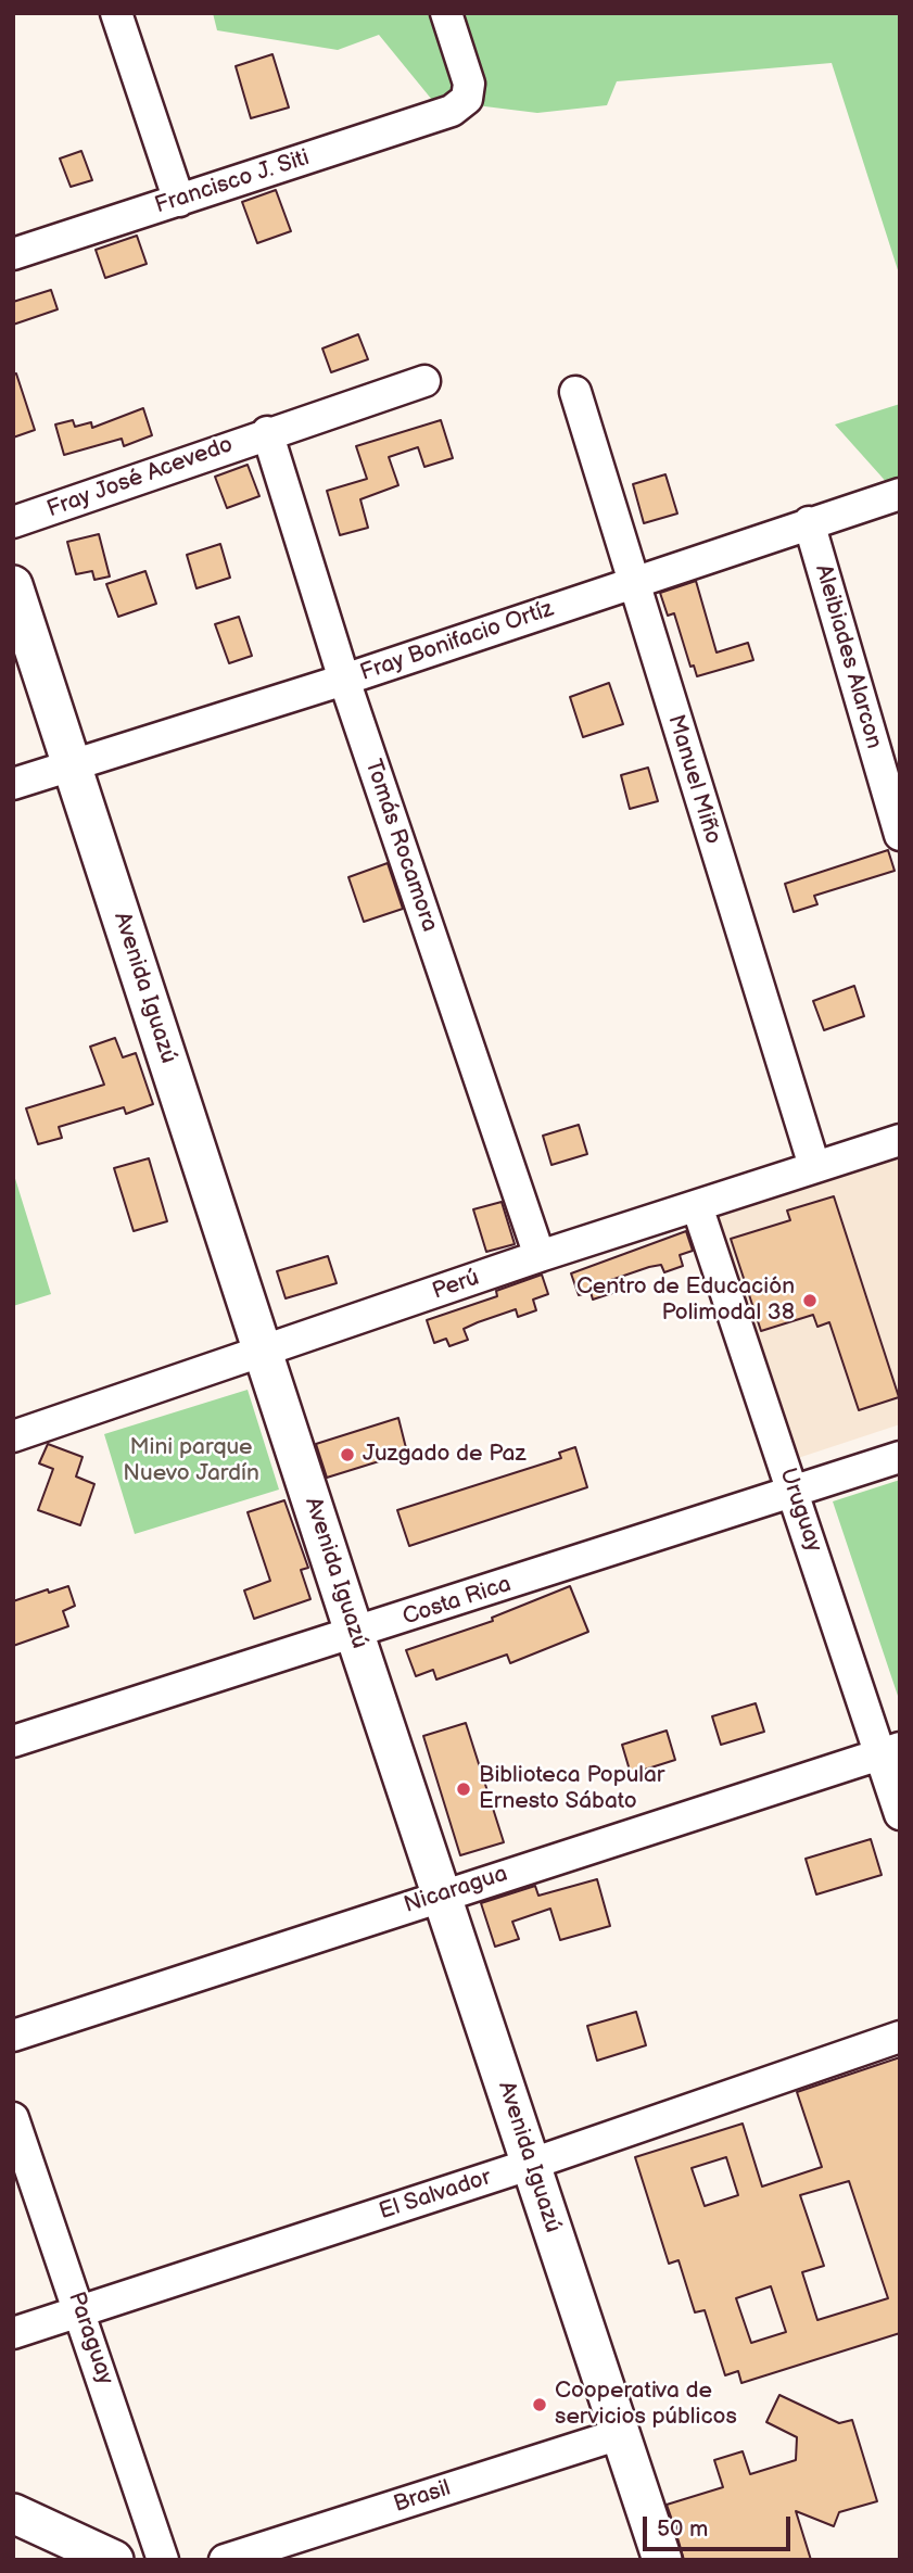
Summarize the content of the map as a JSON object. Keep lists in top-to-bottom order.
{
  "streets": {
    "main road": ["Avenida Iguazú"],
    "street": [
      "Francisco J. Siti",
      "Fray José Acevedo",
      "Fray Bonifacio Ortíz",
      "Aleibiades Alarcon",
      "Manuel Miño",
      "Tomás Rocamora",
      "Perú",
      "Uruguay",
      "Costa Rica",
      "Nicaragua",
      "El Salvador",
      "Paraguay",
      "Brasil"
    ]
  },
  "crossings": [
    ["Fray José Acevedo", "Tomás Rocamora"],
    ["Fray Bonifacio Ortíz", "Aleibiades Alarcon"],
    ["Fray Bonifacio Ortíz", "Manuel Miño"],
    ["Fray Bonifacio Ortíz", "Tomás Rocamora"],
    ["Fray Bonifacio Ortíz", "Avenida Iguazú"],
    ["Manuel Miño", "Perú"],
    ["Tomás Rocamora", "Perú"],
    ["Avenida Iguazú", "Perú"],
    ["Avenida Iguazú", "Costa Rica"],
    ["Avenida Iguazú", "Nicaragua"],
    ["Avenida Iguazú", "El Salvador"],
    ["Avenida Iguazú", "Brasil"],
    ["Perú", "Uruguay"],
    ["Uruguay", "Costa Rica"],
    ["Uruguay", "Nicaragua"],
    ["El Salvador", "Paraguay"]
  ],
  "parks": ["Mini parque Nuevo Jardín"],
  "places": [
    "Centro de Educación Polimodal 38",
    "Juzgado de Paz",
    "Biblioteca Popular Ernesto Sábato",
    "Cooperativa de servicios públicos"
  ],
  "scale_bar": "50 m"
}
